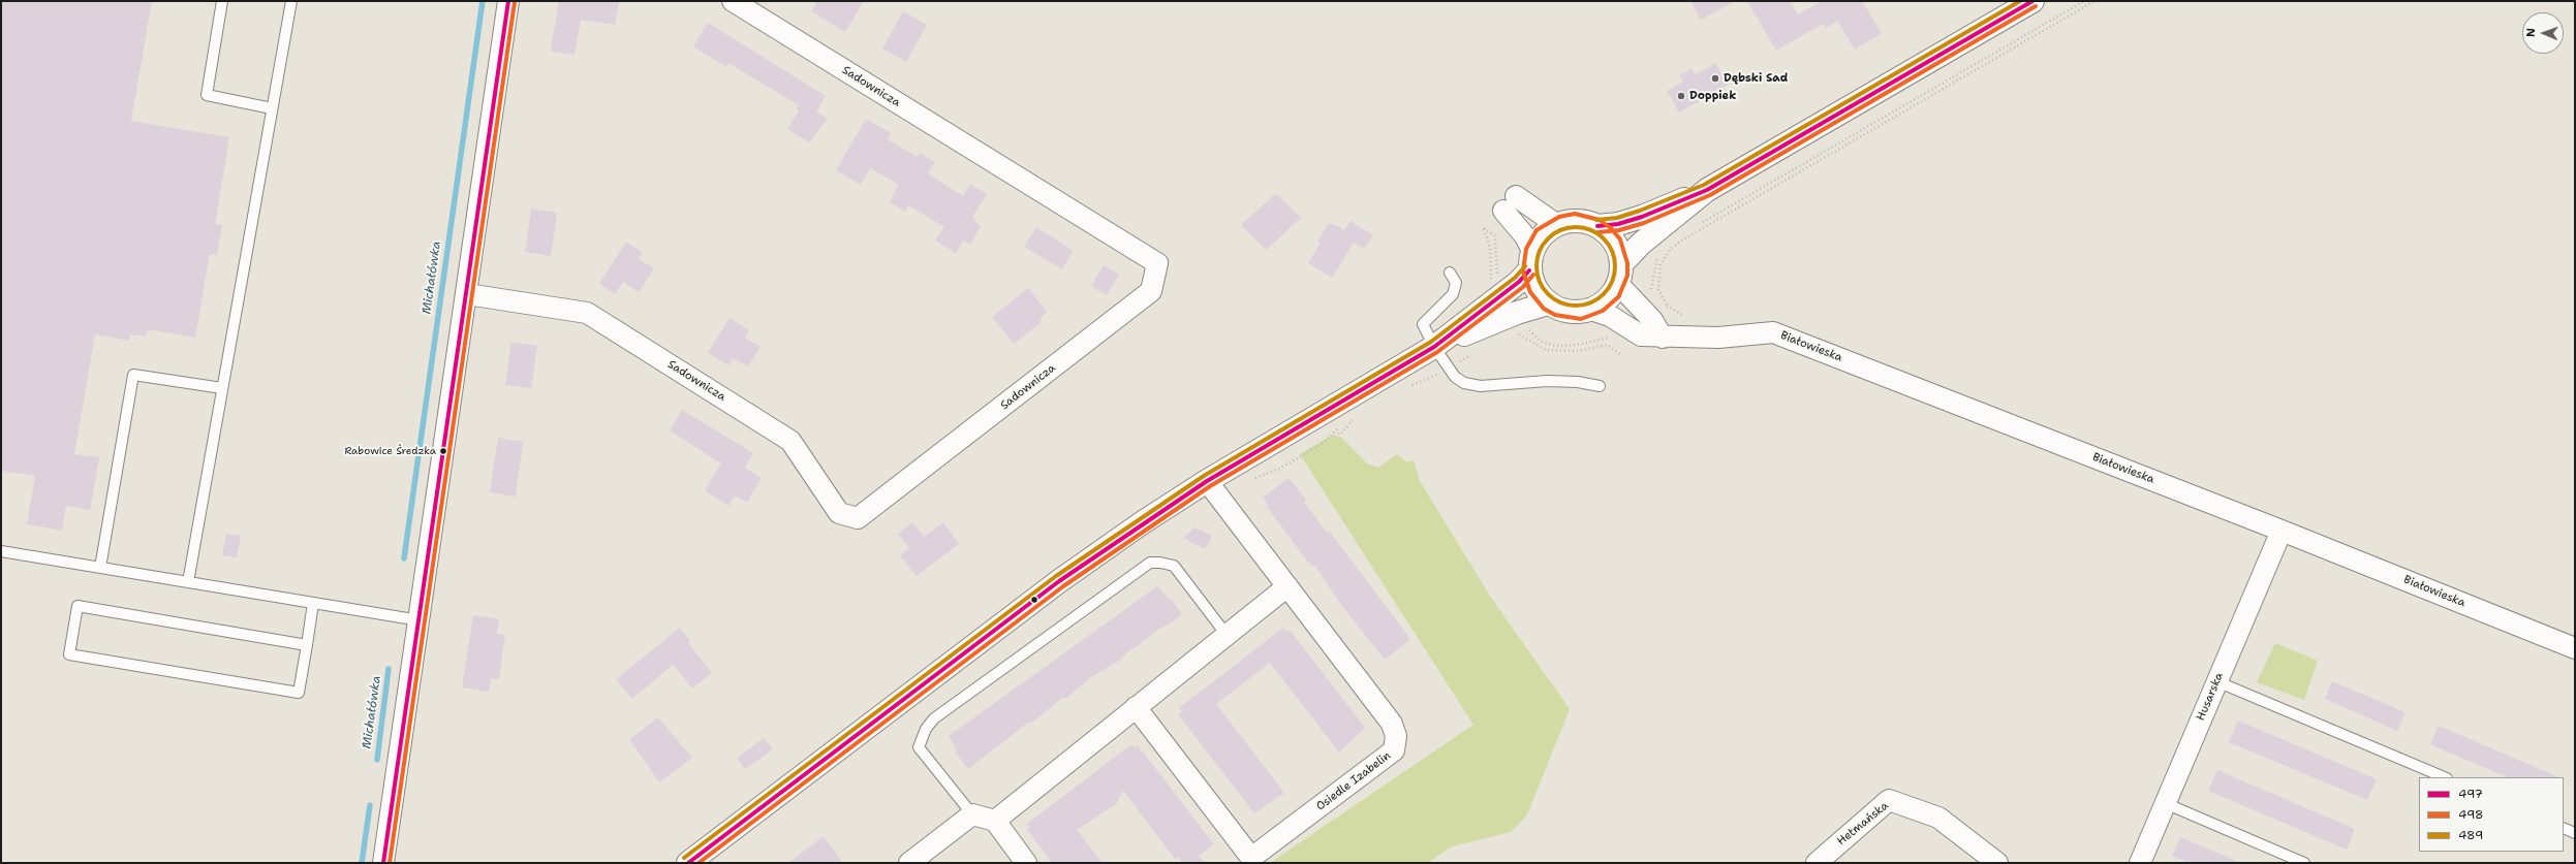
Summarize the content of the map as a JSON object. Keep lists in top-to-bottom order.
{
  "streets": {
    "street": [
      "Sadownicza",
      "Białowieska",
      "Husarska",
      "Osiedle Izabelin",
      "Hetmańska"
    ]
  },
  "crossings": [
    ["Białowieska", "Husarska"]
  ],
  "water": ["Michałówka"],
  "places": ["Dębski Sad", "Doppiek", "Rabowice Średzka"],
  "lines": ["transit line 497", "transit line 489", "transit line 498"],
  "legend": ["497", "498", "489"],
  "north": "left"
}
